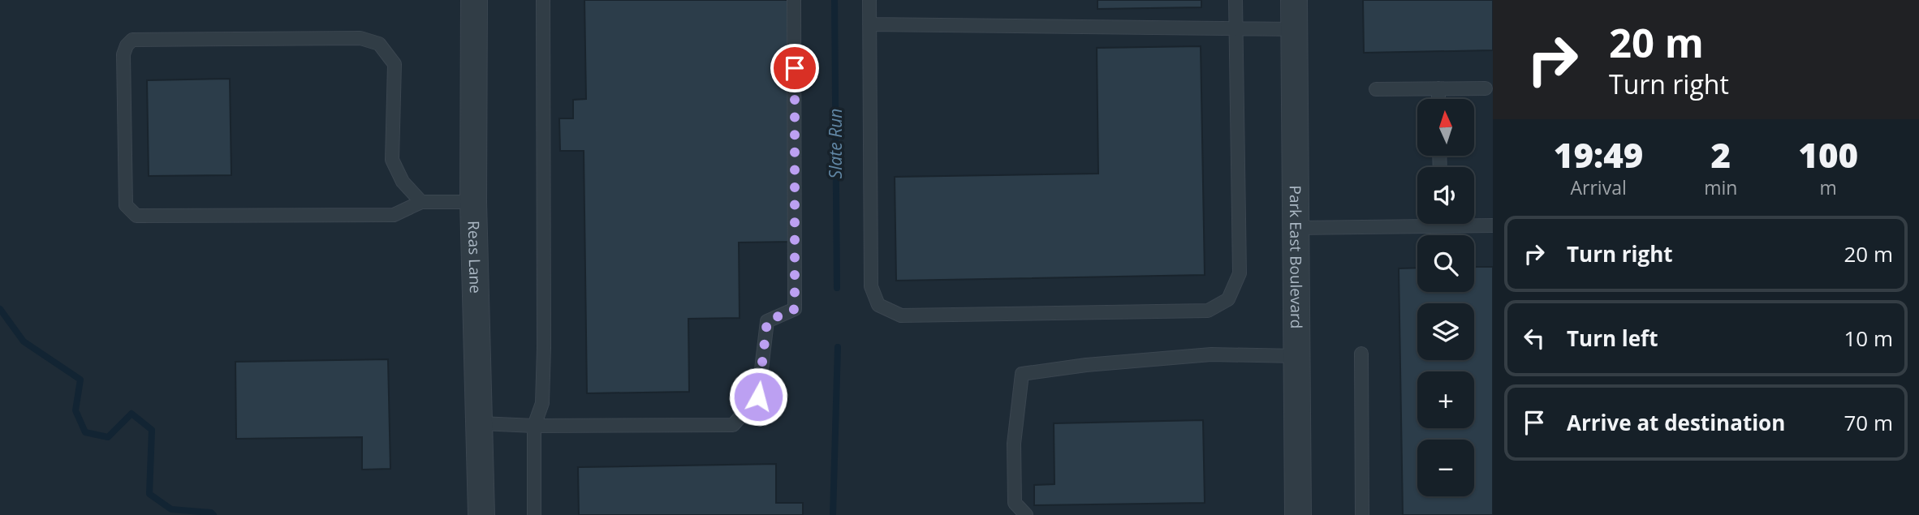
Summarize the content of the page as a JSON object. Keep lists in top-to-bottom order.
{
  "streets": {
    "street": ["Park East Boulevard", "Reas Lane"]
  },
  "water": ["Slate Run"],
  "north": "top",
  "page": {
    "turn": ["20 m", "Turn right"],
    "map_buttons": ["+", "−"],
    "eta": [
      "19:49",
      "Arrival",
      "2",
      "min",
      "100",
      "m"
    ],
    "list": [
      {
        "name": "Turn right",
        "value": "20 m"
      },
      {
        "name": "Turn left",
        "value": "10 m"
      },
      {
        "name": "Arrive at destination",
        "value": "70 m"
      }
    ]
  }
}
